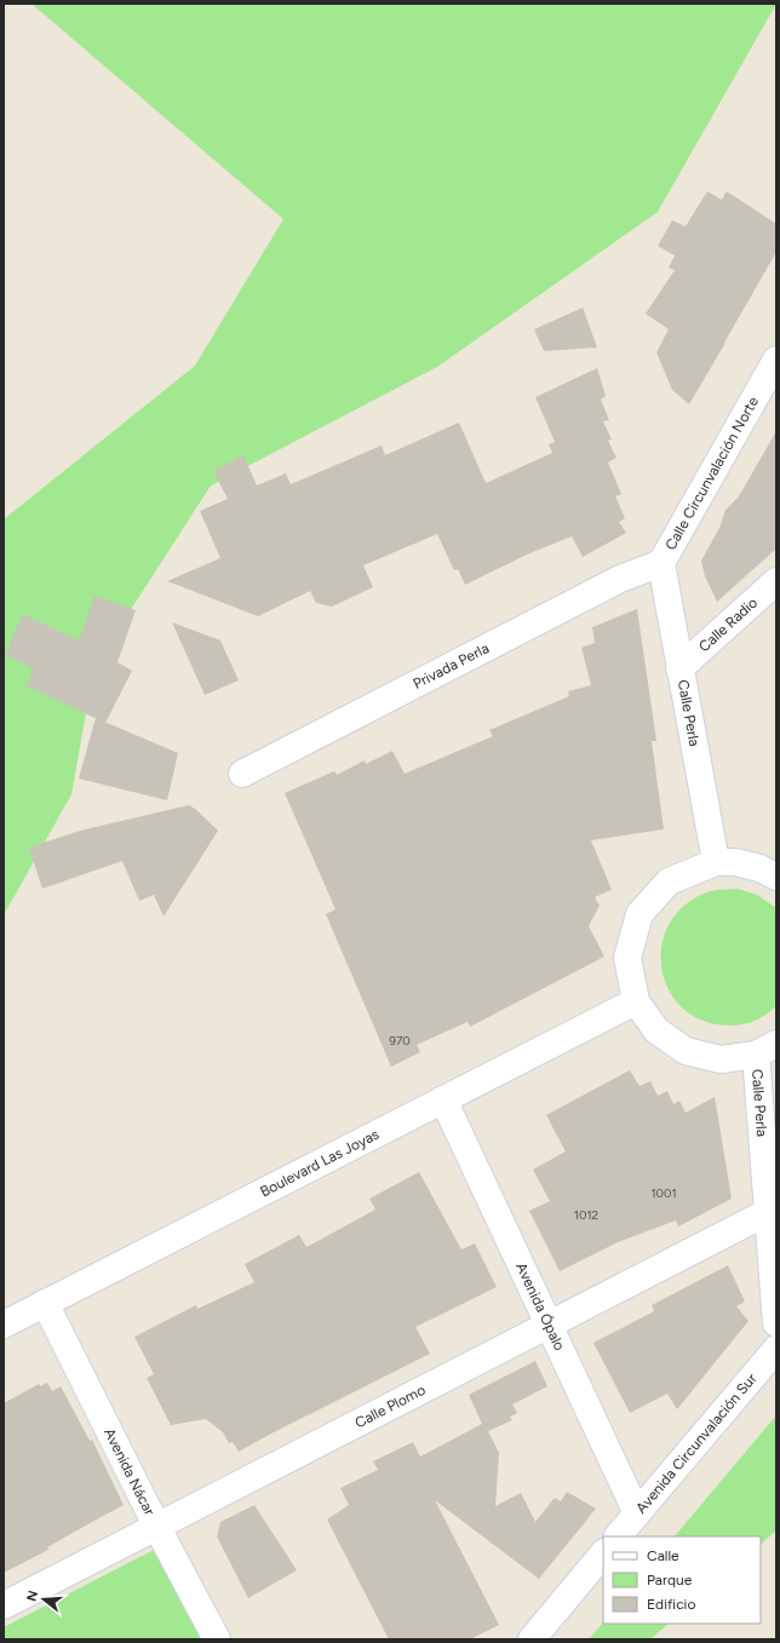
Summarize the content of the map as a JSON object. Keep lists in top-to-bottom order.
{
  "streets": {
    "street": [
      "Calle Circunvalación Norte",
      "Calle Radio",
      "Privada Perla",
      "Calle Perla",
      "Boulevard Las Joyas",
      "Avenida Ópalo",
      "Calle Plomo",
      "Avenida Circunvalación Sur",
      "Avenida Nácar"
    ]
  },
  "crossings": [
    ["Calle Circunvalación Norte", "Privada Perla"],
    ["Calle Circunvalación Norte", "Calle Perla"],
    ["Calle Radio", "Calle Perla"],
    ["Privada Perla", "Calle Perla"],
    ["Calle Perla", "Calle Plomo"],
    ["Boulevard Las Joyas", "Avenida Ópalo"],
    ["Boulevard Las Joyas", "Avenida Nácar"],
    ["Avenida Ópalo", "Calle Plomo"],
    ["Avenida Ópalo", "Avenida Circunvalación Sur"],
    ["Calle Plomo", "Avenida Nácar"]
  ],
  "house_numbers": ["970", "1001", "1012"],
  "legend": ["Calle", "Parque", "Edificio"],
  "north": "left"
}
